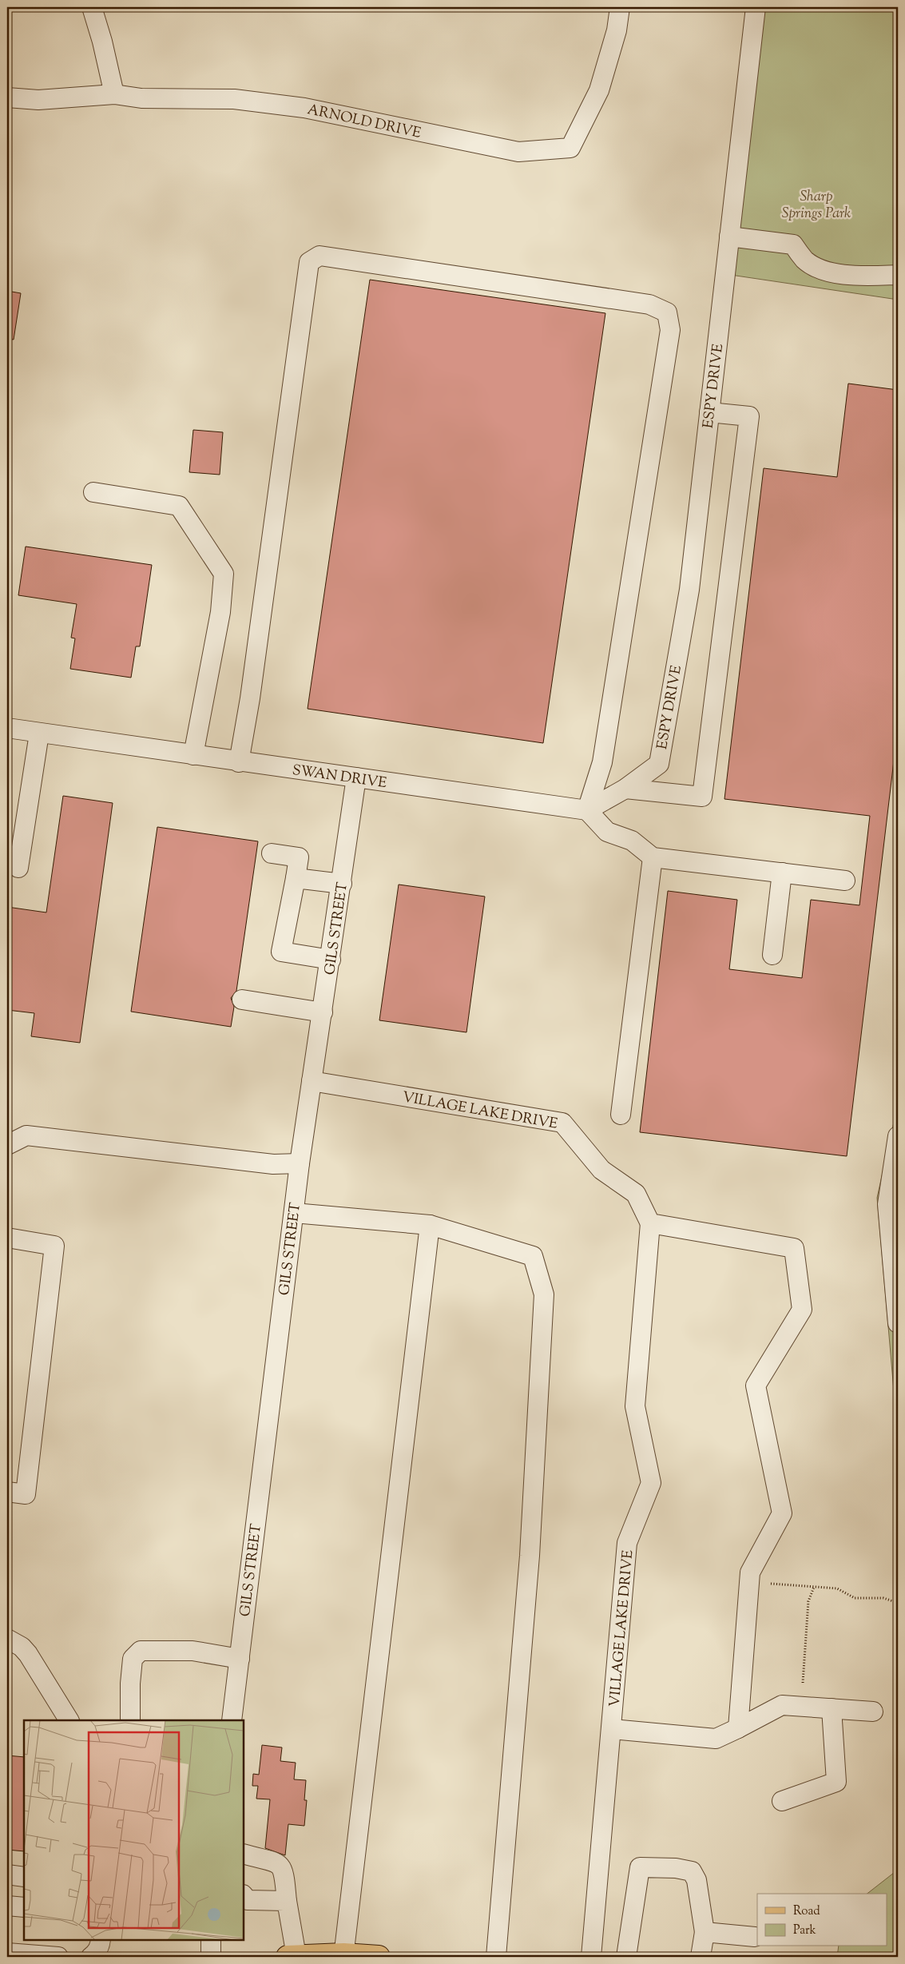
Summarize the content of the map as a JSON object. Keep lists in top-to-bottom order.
{
  "streets": {
    "street": [
      "ARNOLD DRIVE",
      "ESPY DRIVE",
      "SWAN DRIVE",
      "GILS STREET",
      "VILLAGE LAKE DRIVE"
    ]
  },
  "crossings": [
    ["SWAN DRIVE", "GILS STREET"],
    ["GILS STREET", "VILLAGE LAKE DRIVE"]
  ],
  "parks": ["Sharp Springs Park"],
  "legend": ["Road", "Park"]
}
